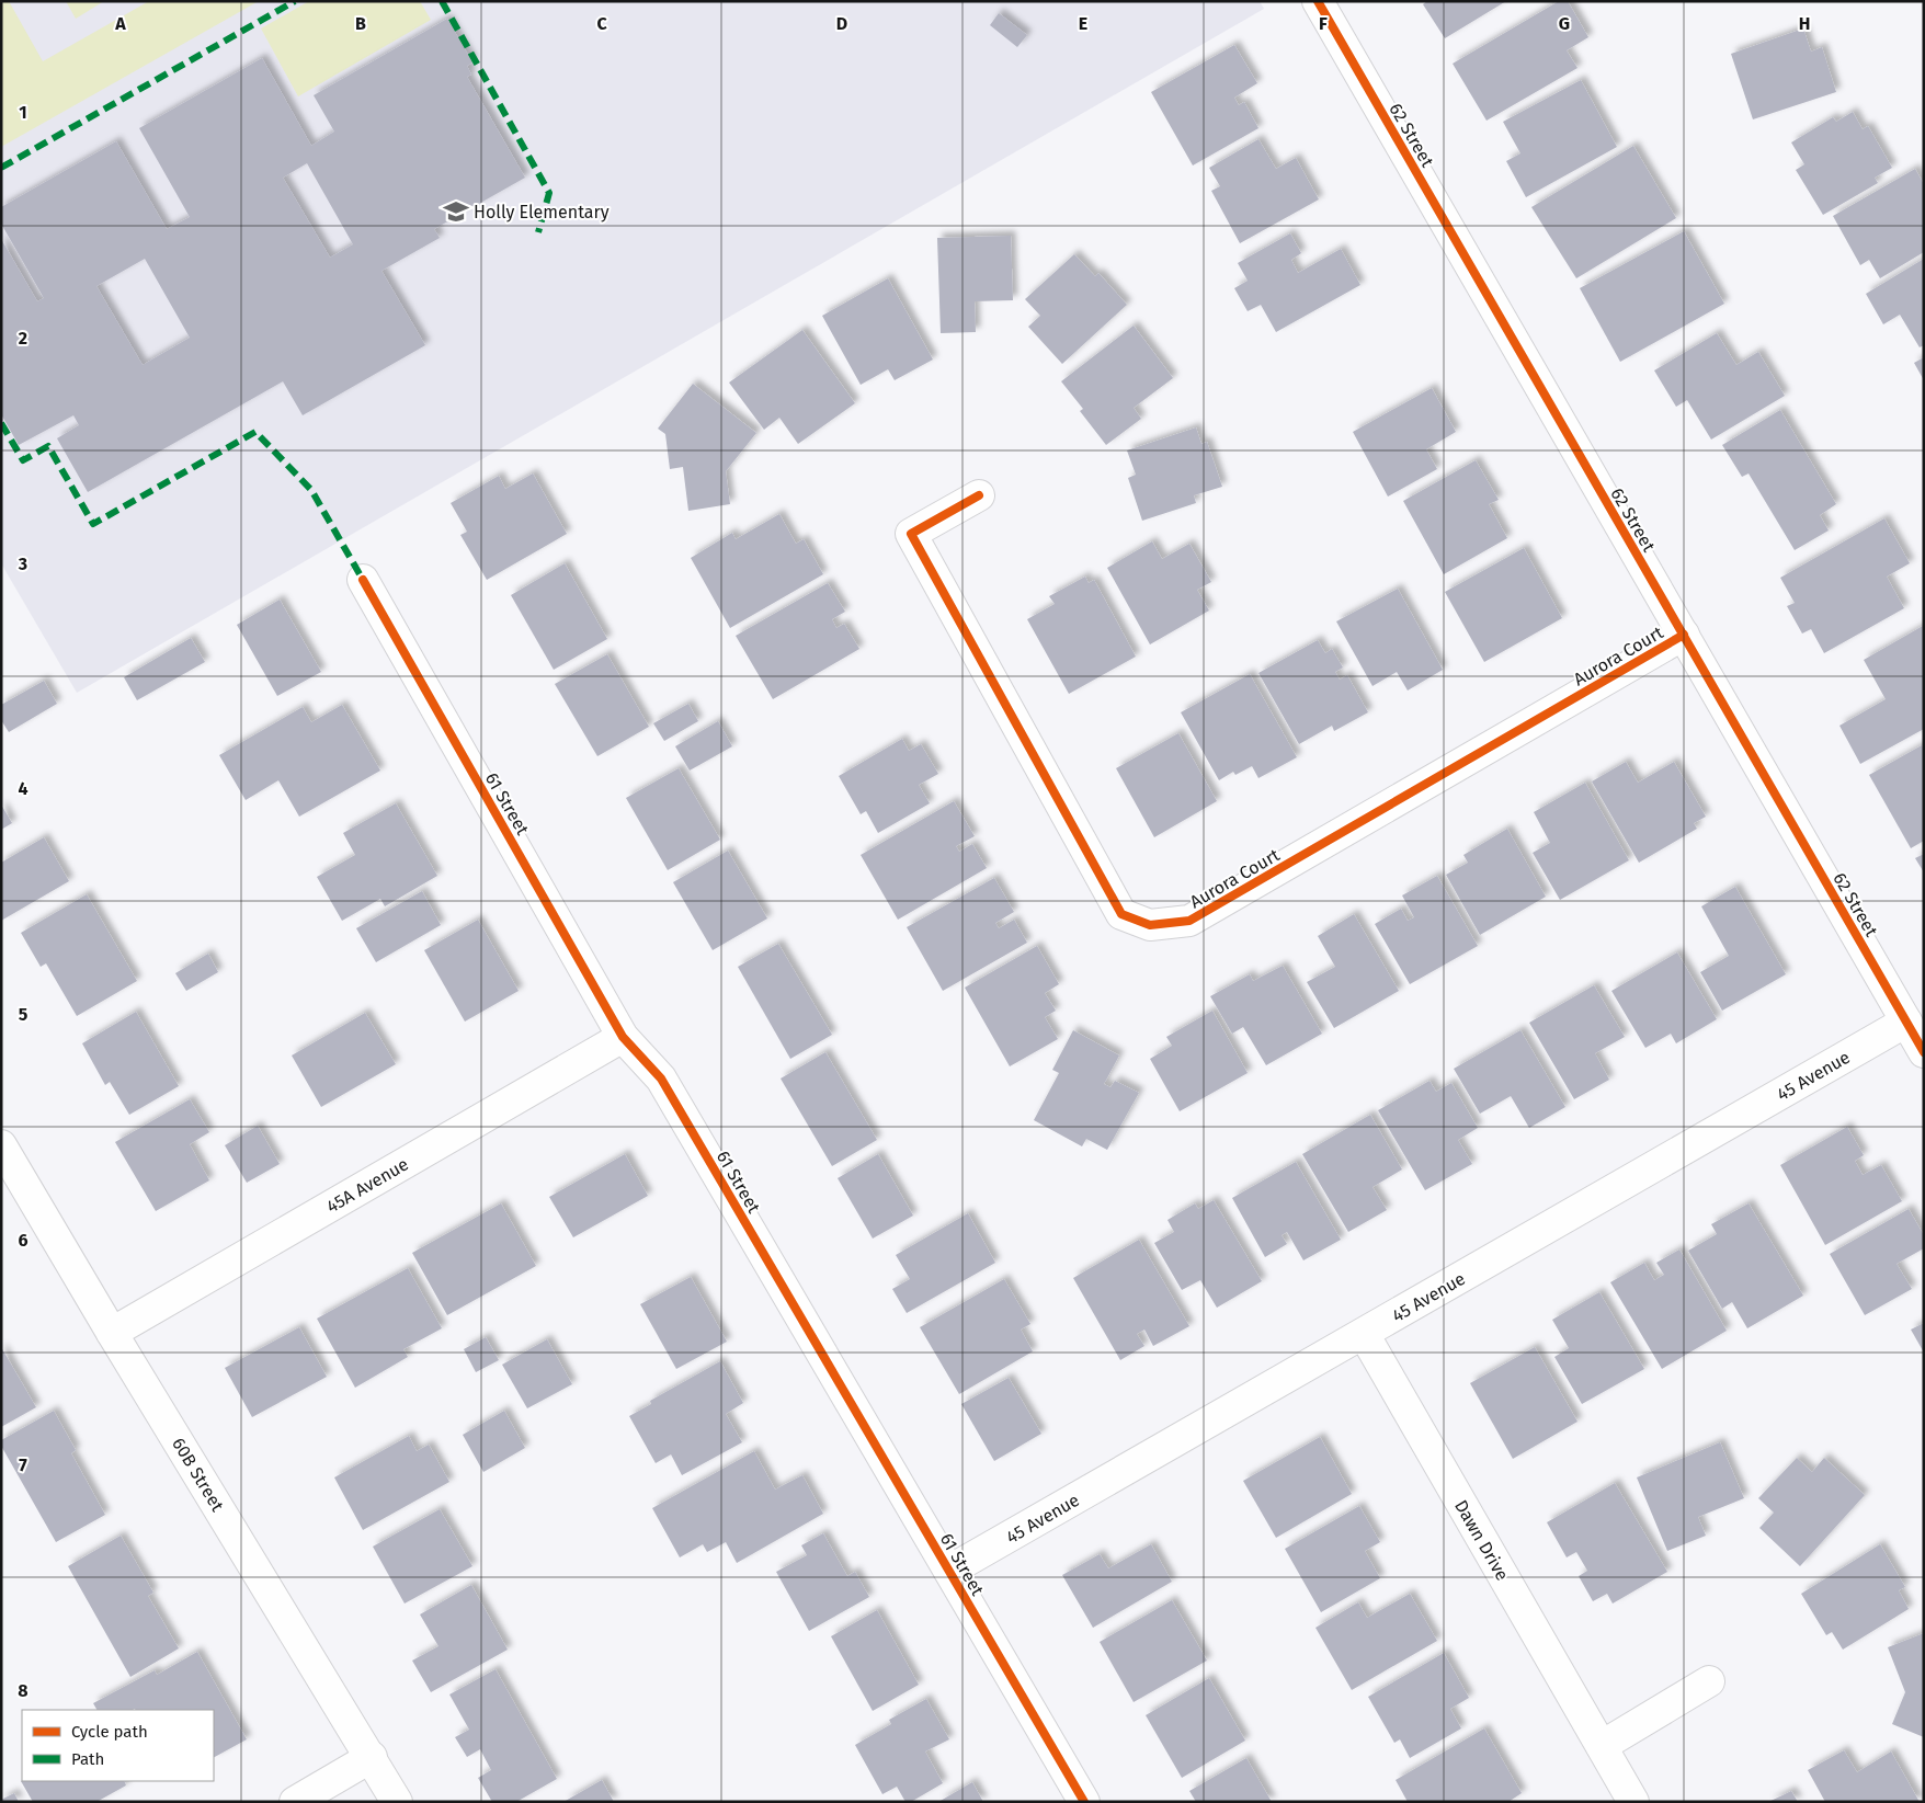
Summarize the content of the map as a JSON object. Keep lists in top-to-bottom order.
{
  "streets": {
    "street": [
      "62 Street",
      "Aurora Court",
      "61 Street",
      "45 Avenue",
      "45A Avenue",
      "60B Street",
      "Dawn Drive"
    ]
  },
  "crossings": [
    ["62 Street", "Aurora Court"],
    ["62 Street", "45 Avenue"],
    ["61 Street", "45 Avenue"],
    ["61 Street", "45A Avenue"],
    ["45 Avenue", "Dawn Drive"],
    ["45A Avenue", "60B Street"]
  ],
  "places": {
    "school or university": ["Holly Elementary"]
  },
  "legend": ["Cycle path", "Path"],
  "grid": {
    "columns": [
      "A",
      "B",
      "C",
      "D",
      "E",
      "F",
      "G",
      "H"
    ],
    "rows": [
      "1",
      "2",
      "3",
      "4",
      "5",
      "6",
      "7",
      "8"
    ]
  }
}
